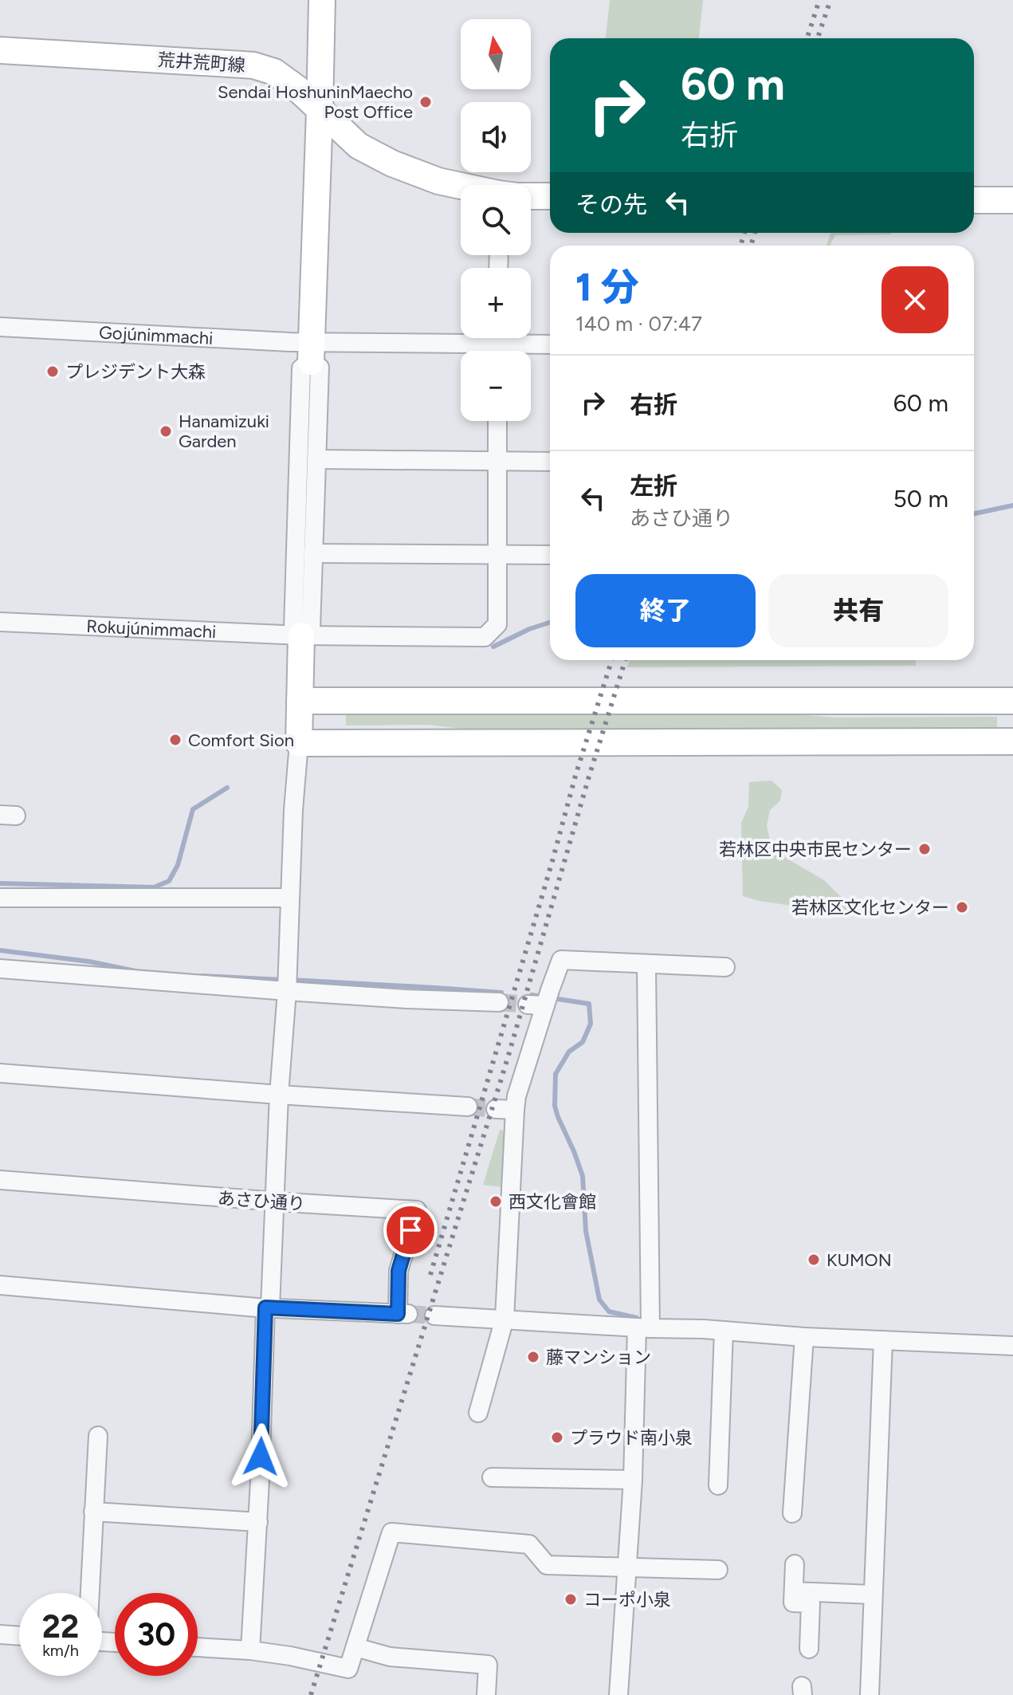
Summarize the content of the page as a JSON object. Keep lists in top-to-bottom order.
{
  "streets": {
    "street": [
      "荒井荒町線",
      "Gojúnimmachi",
      "Rokujúnimmachi",
      "あさひ通り"
    ]
  },
  "places": [
    "Sendai HoshuninMaecho Post Office",
    "プレジデント大森",
    "Hanamizuki Garden",
    "Comfort Sion",
    "若林区中央市民センター",
    "若林区文化センター",
    "西文化會館",
    "KUMON",
    "藤マンション",
    "プラウド南小泉",
    "コーポ小泉"
  ],
  "north": "top",
  "page": {
    "map_buttons": ["+", "−"],
    "turn": ["60 m", "右折"],
    "then": "その先",
    "heading": ["1 分", "140 m · 07:47"],
    "list": [
      {
        "name": "右折",
        "value": "60 m"
      },
      {
        "name": "左折",
        "note": "あさひ通り",
        "value": "50 m"
      }
    ],
    "buttons": ["終了", "共有"],
    "speed": "22 km/h",
    "limit": "30"
  }
}
